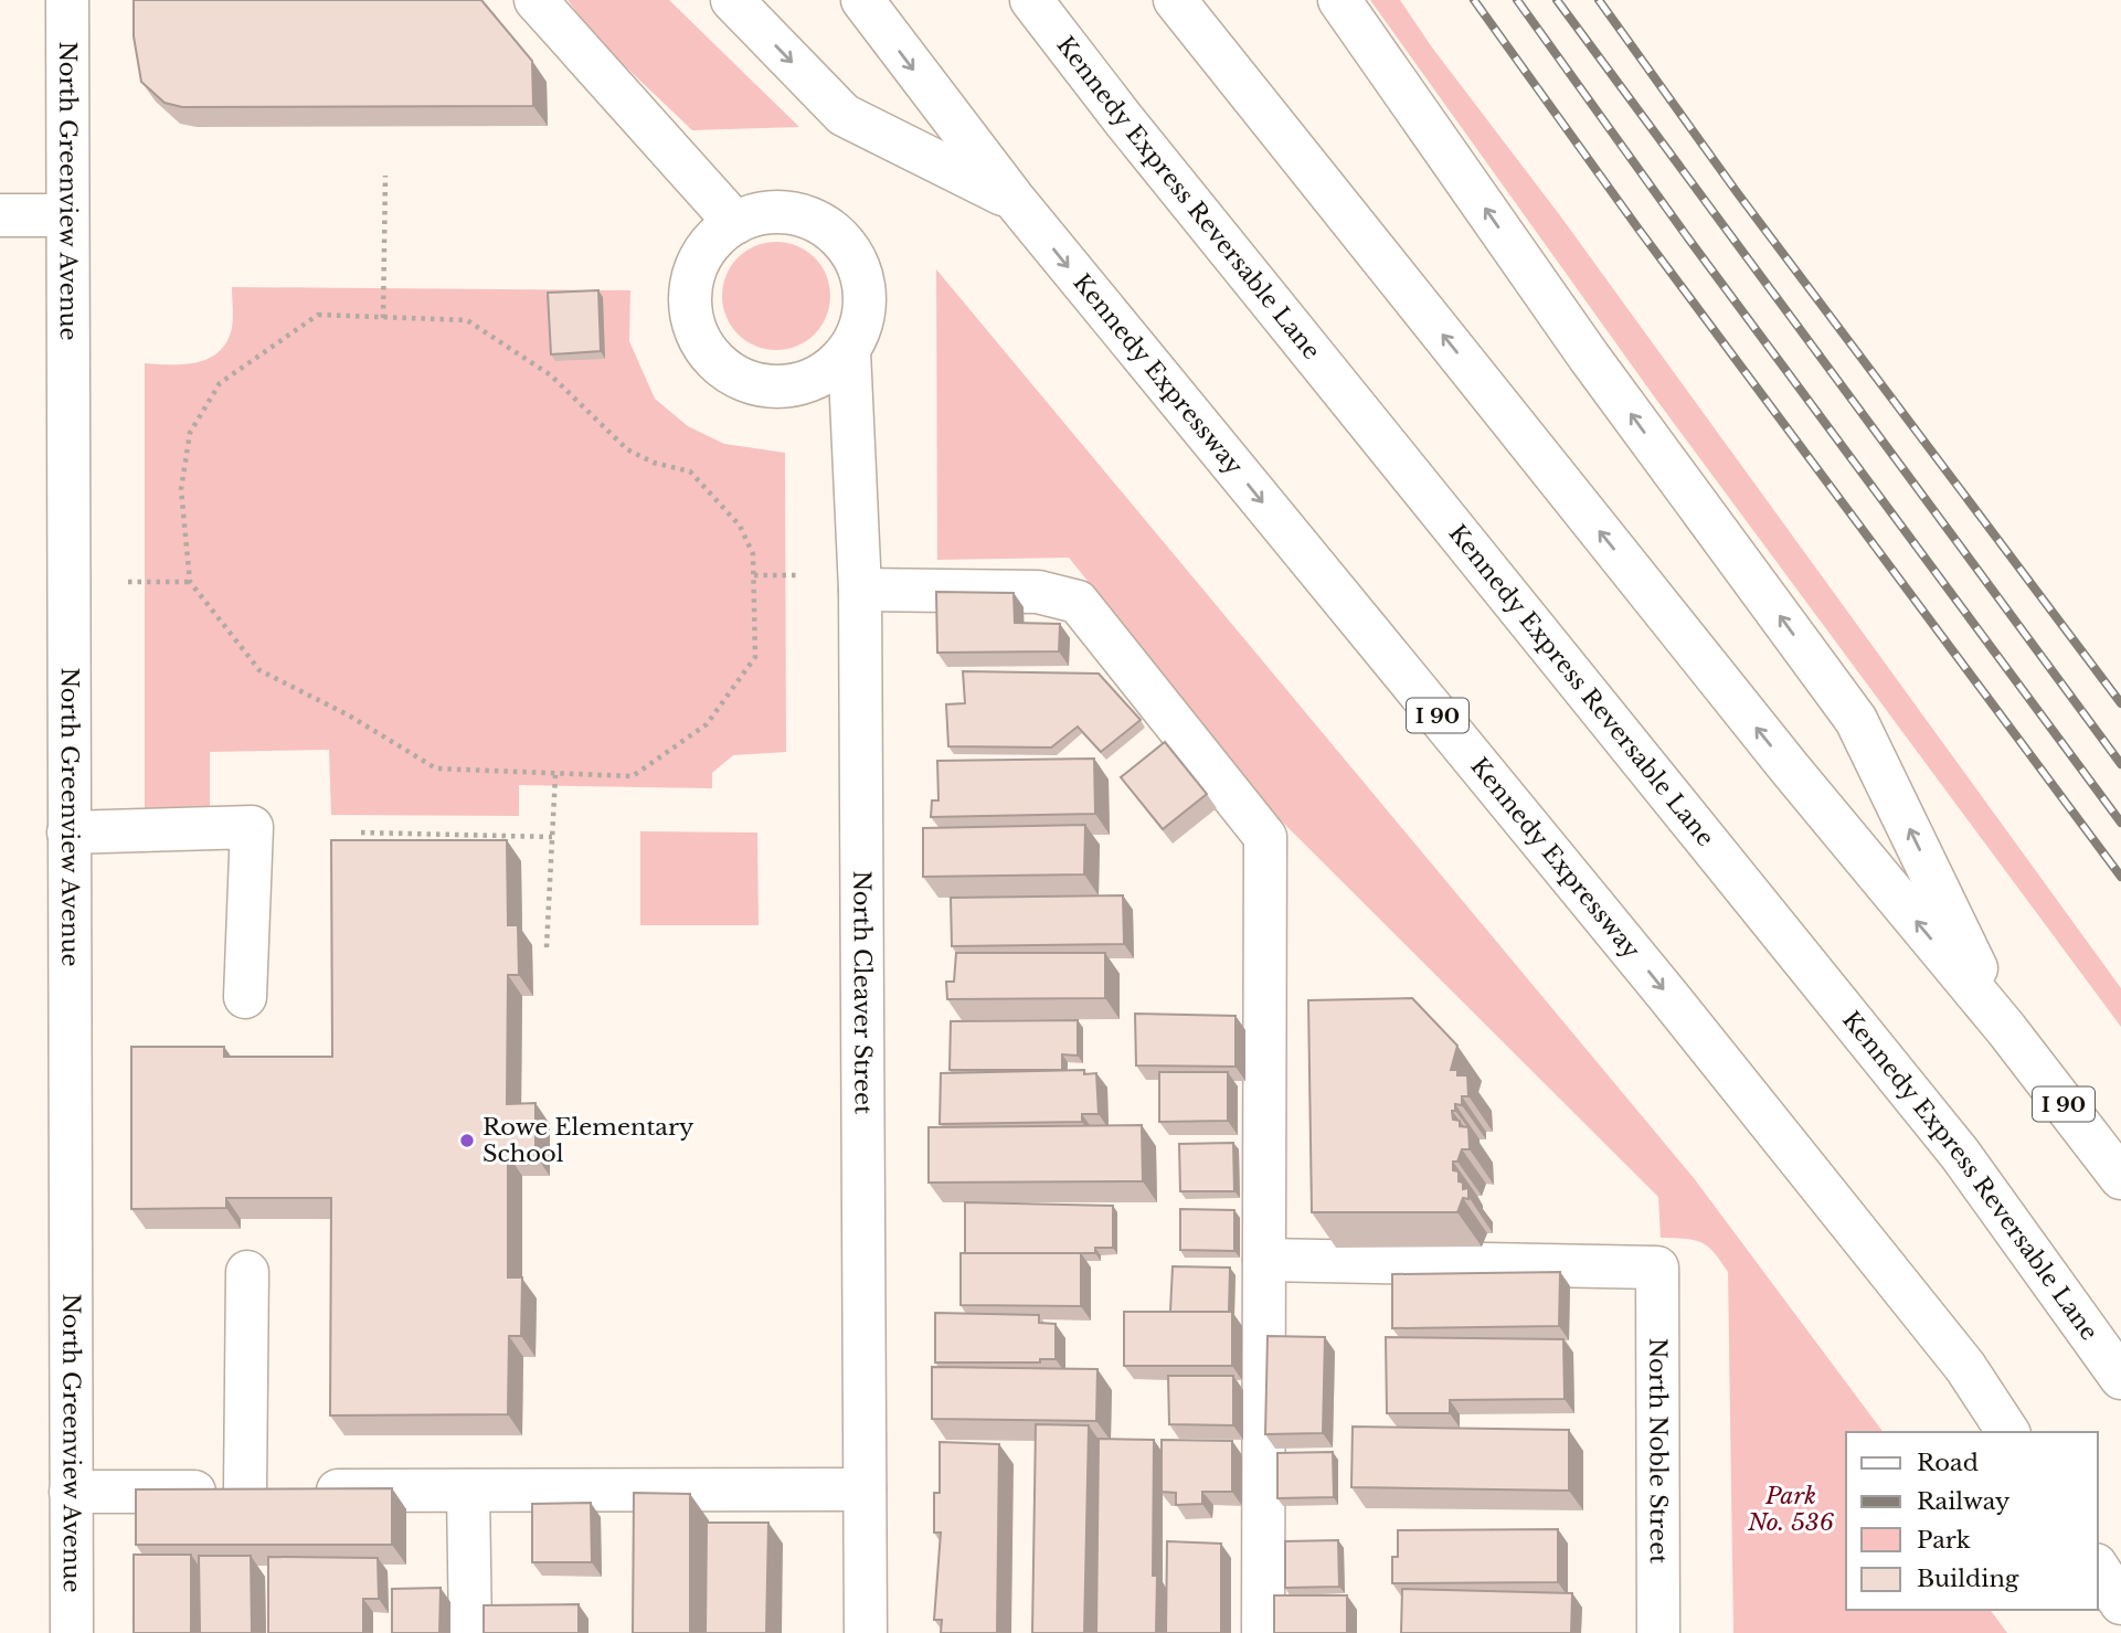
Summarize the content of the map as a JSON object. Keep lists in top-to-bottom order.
{
  "streets": {
    "main road": [
      "North Greenview Avenue",
      "Kennedy Express Reversable Lane",
      "Kennedy Expressway",
      "I 90",
      "North Cleaver Street",
      "North Noble Street"
    ]
  },
  "parks": ["Park No. 536"],
  "places": ["Rowe Elementary School"],
  "legend": [
    "Road",
    "Railway",
    "Park",
    "Building"
  ]
}
